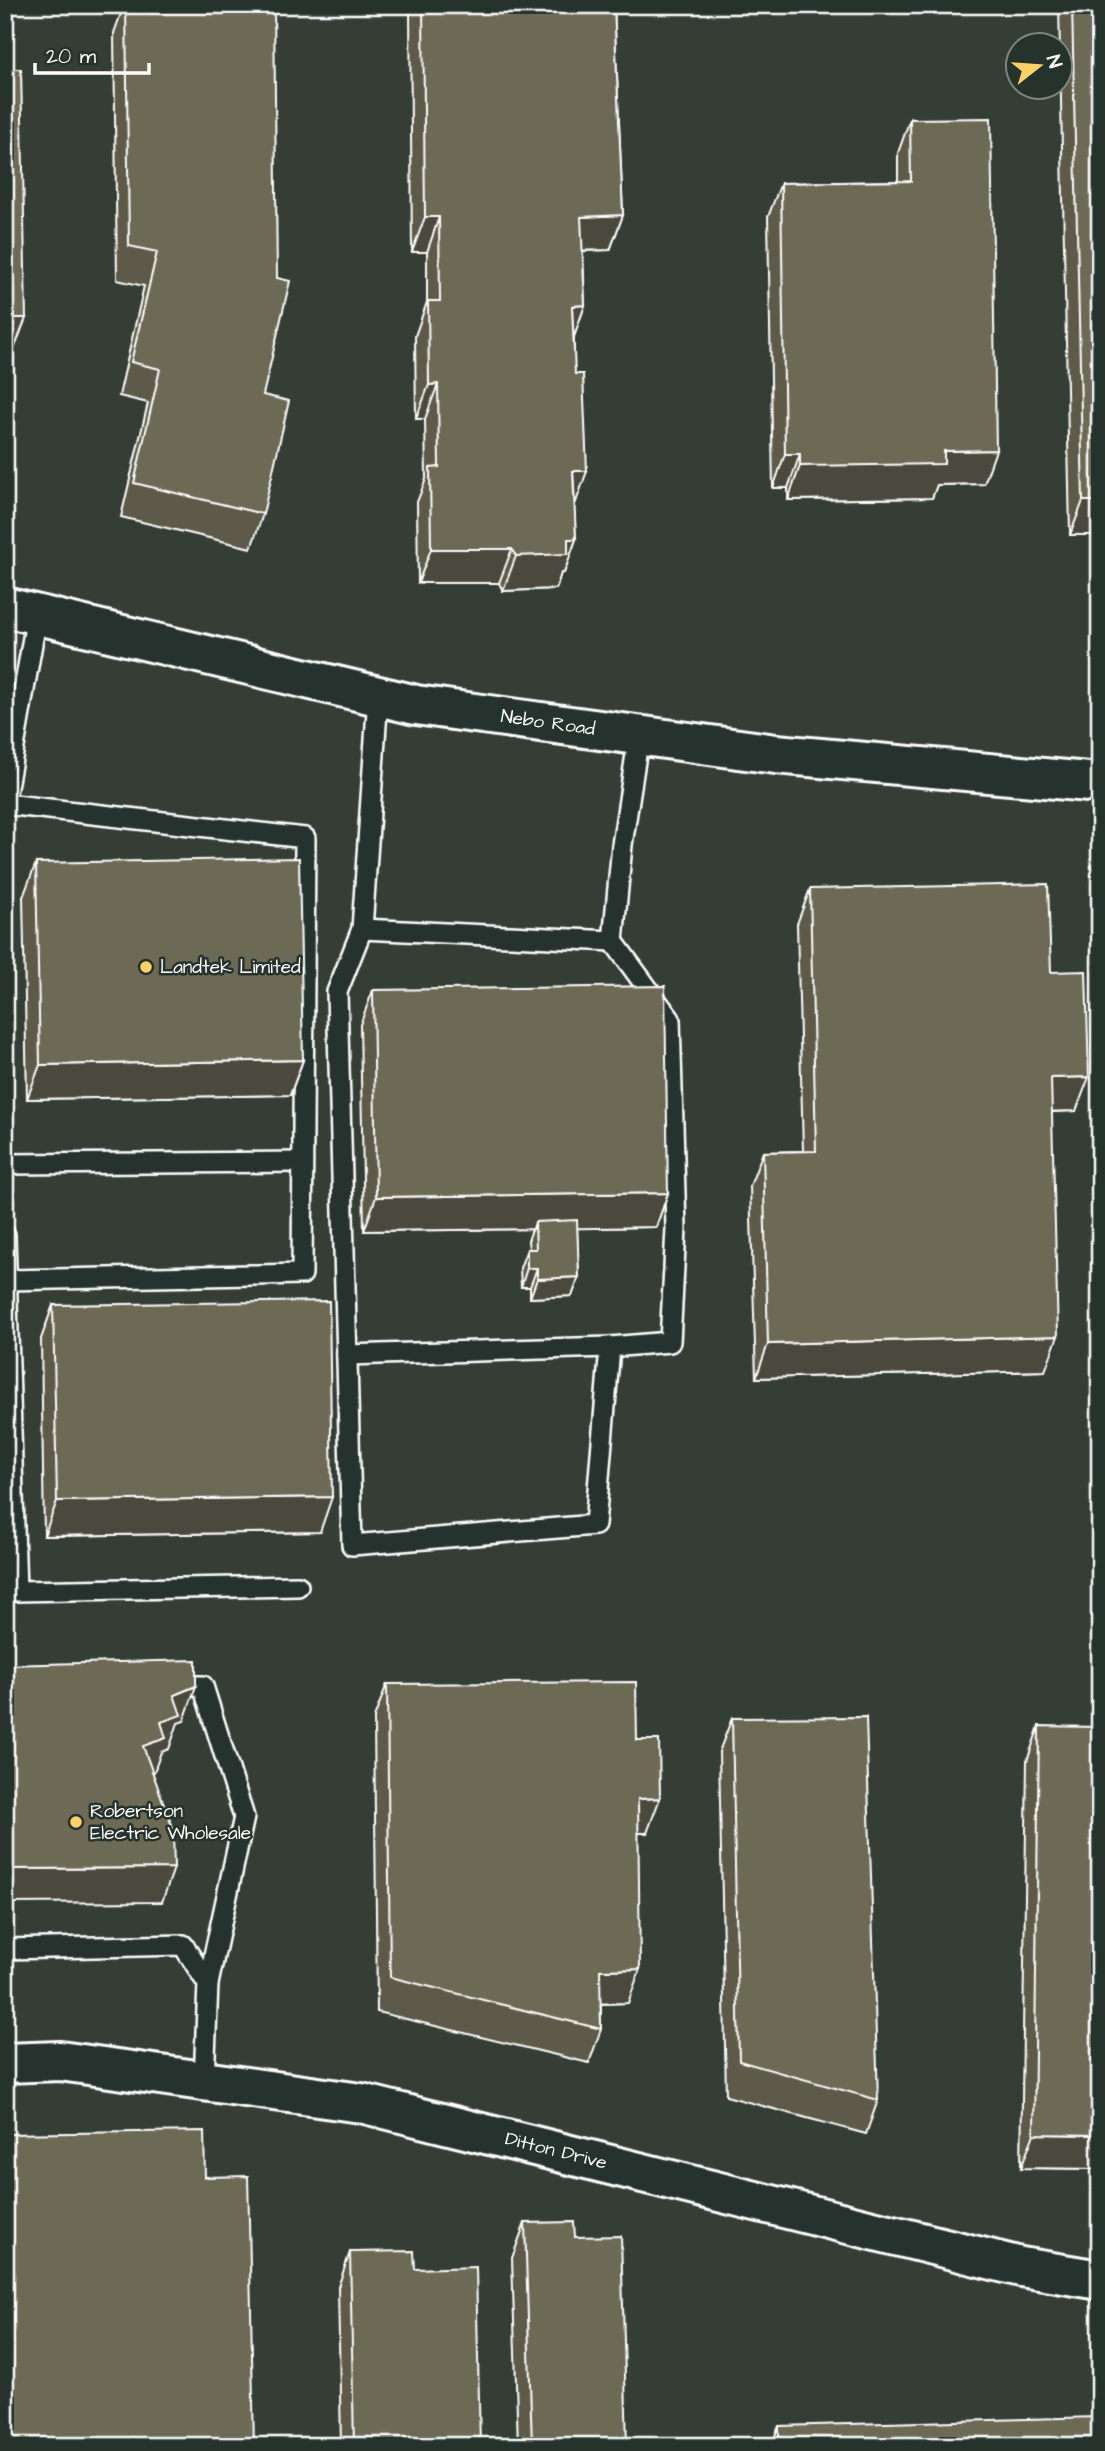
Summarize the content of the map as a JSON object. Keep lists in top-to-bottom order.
{
  "streets": {
    "street": ["Nebo Road", "Ditton Drive"]
  },
  "places": ["Landtek Limited", "Robertson Electric Wholesale"],
  "scale_bar": "20 m",
  "north": "right"
}
